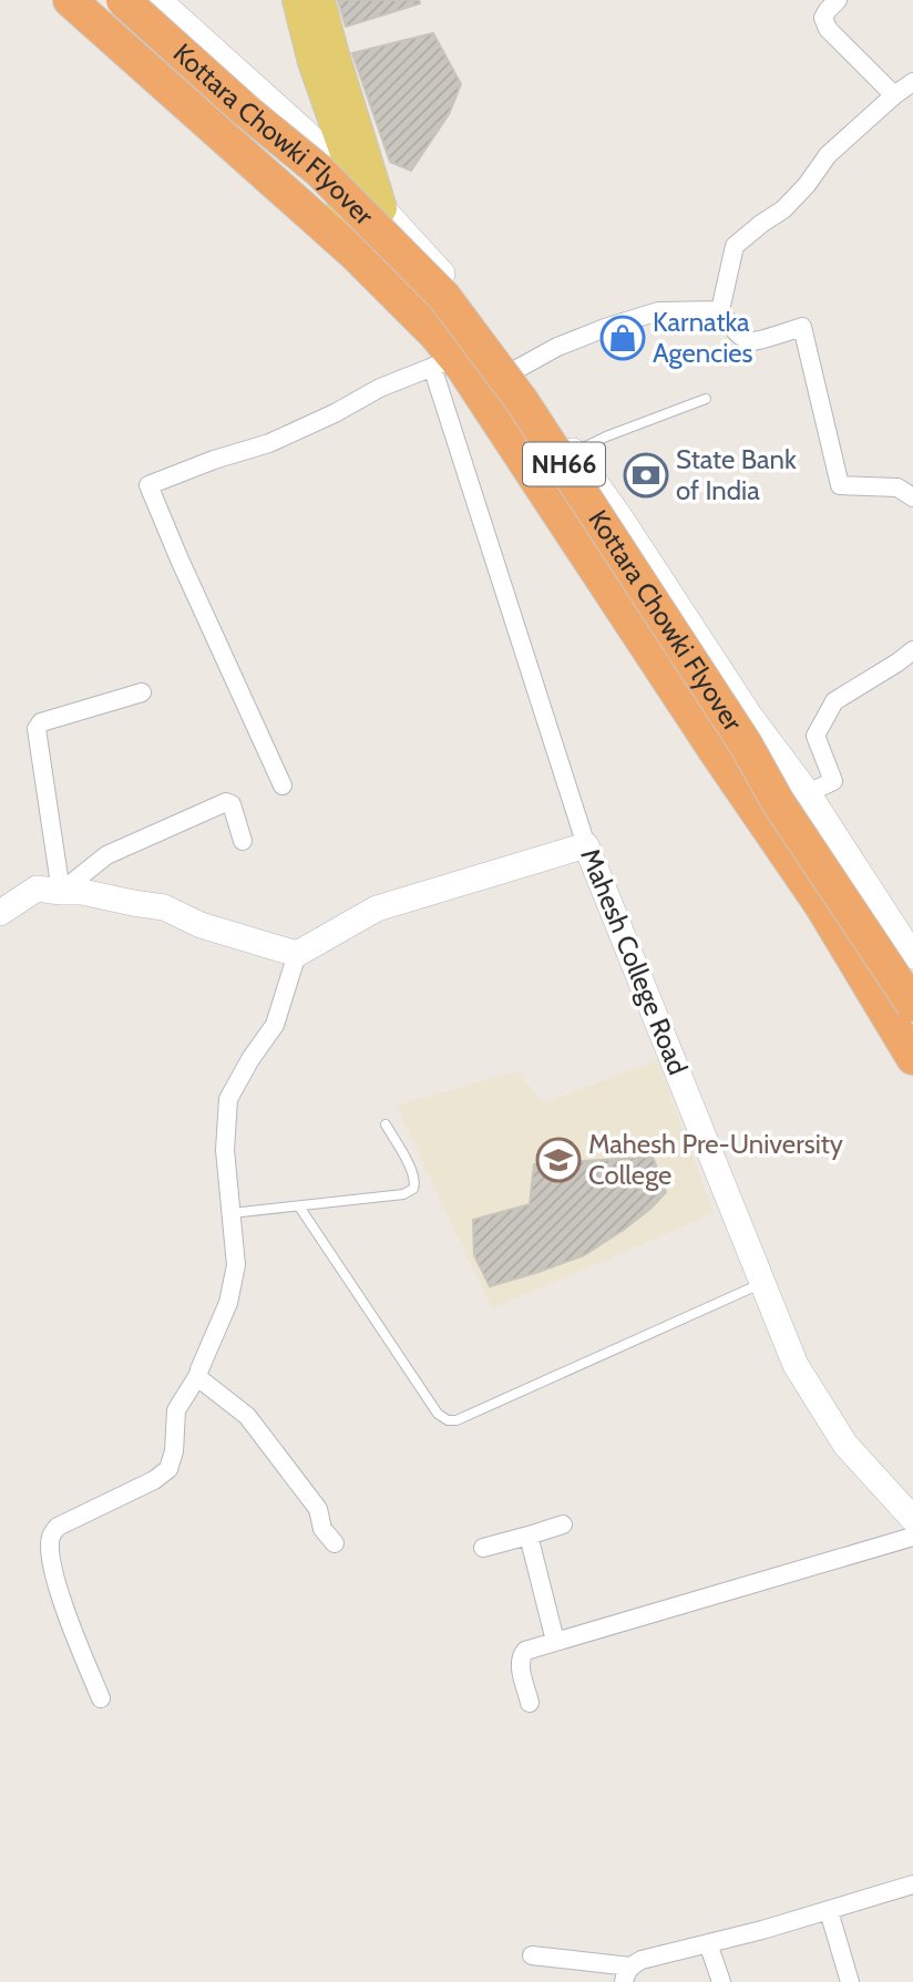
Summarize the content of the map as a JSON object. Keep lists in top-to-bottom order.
{
  "streets": {
    "highway": ["Kottara Chowki Flyover", "NH66"],
    "street": ["Mahesh College Road"]
  },
  "crossings": [
    ["NH66", "Mahesh College Road"]
  ],
  "places": {
    "shop": ["Karnatka Agencies"],
    "bank": ["State Bank of India"],
    "school or university": ["Mahesh Pre-University College"]
  }
}
